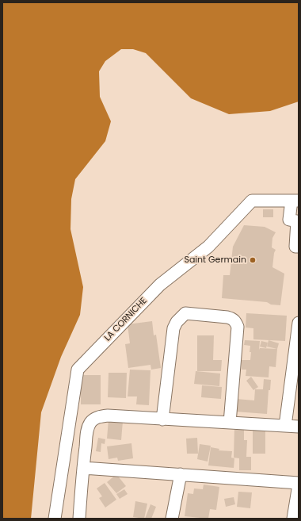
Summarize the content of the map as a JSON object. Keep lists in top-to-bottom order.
{
  "streets": {
    "street": ["LA CORNICHE"]
  },
  "places": ["Saint Germain"]
}
